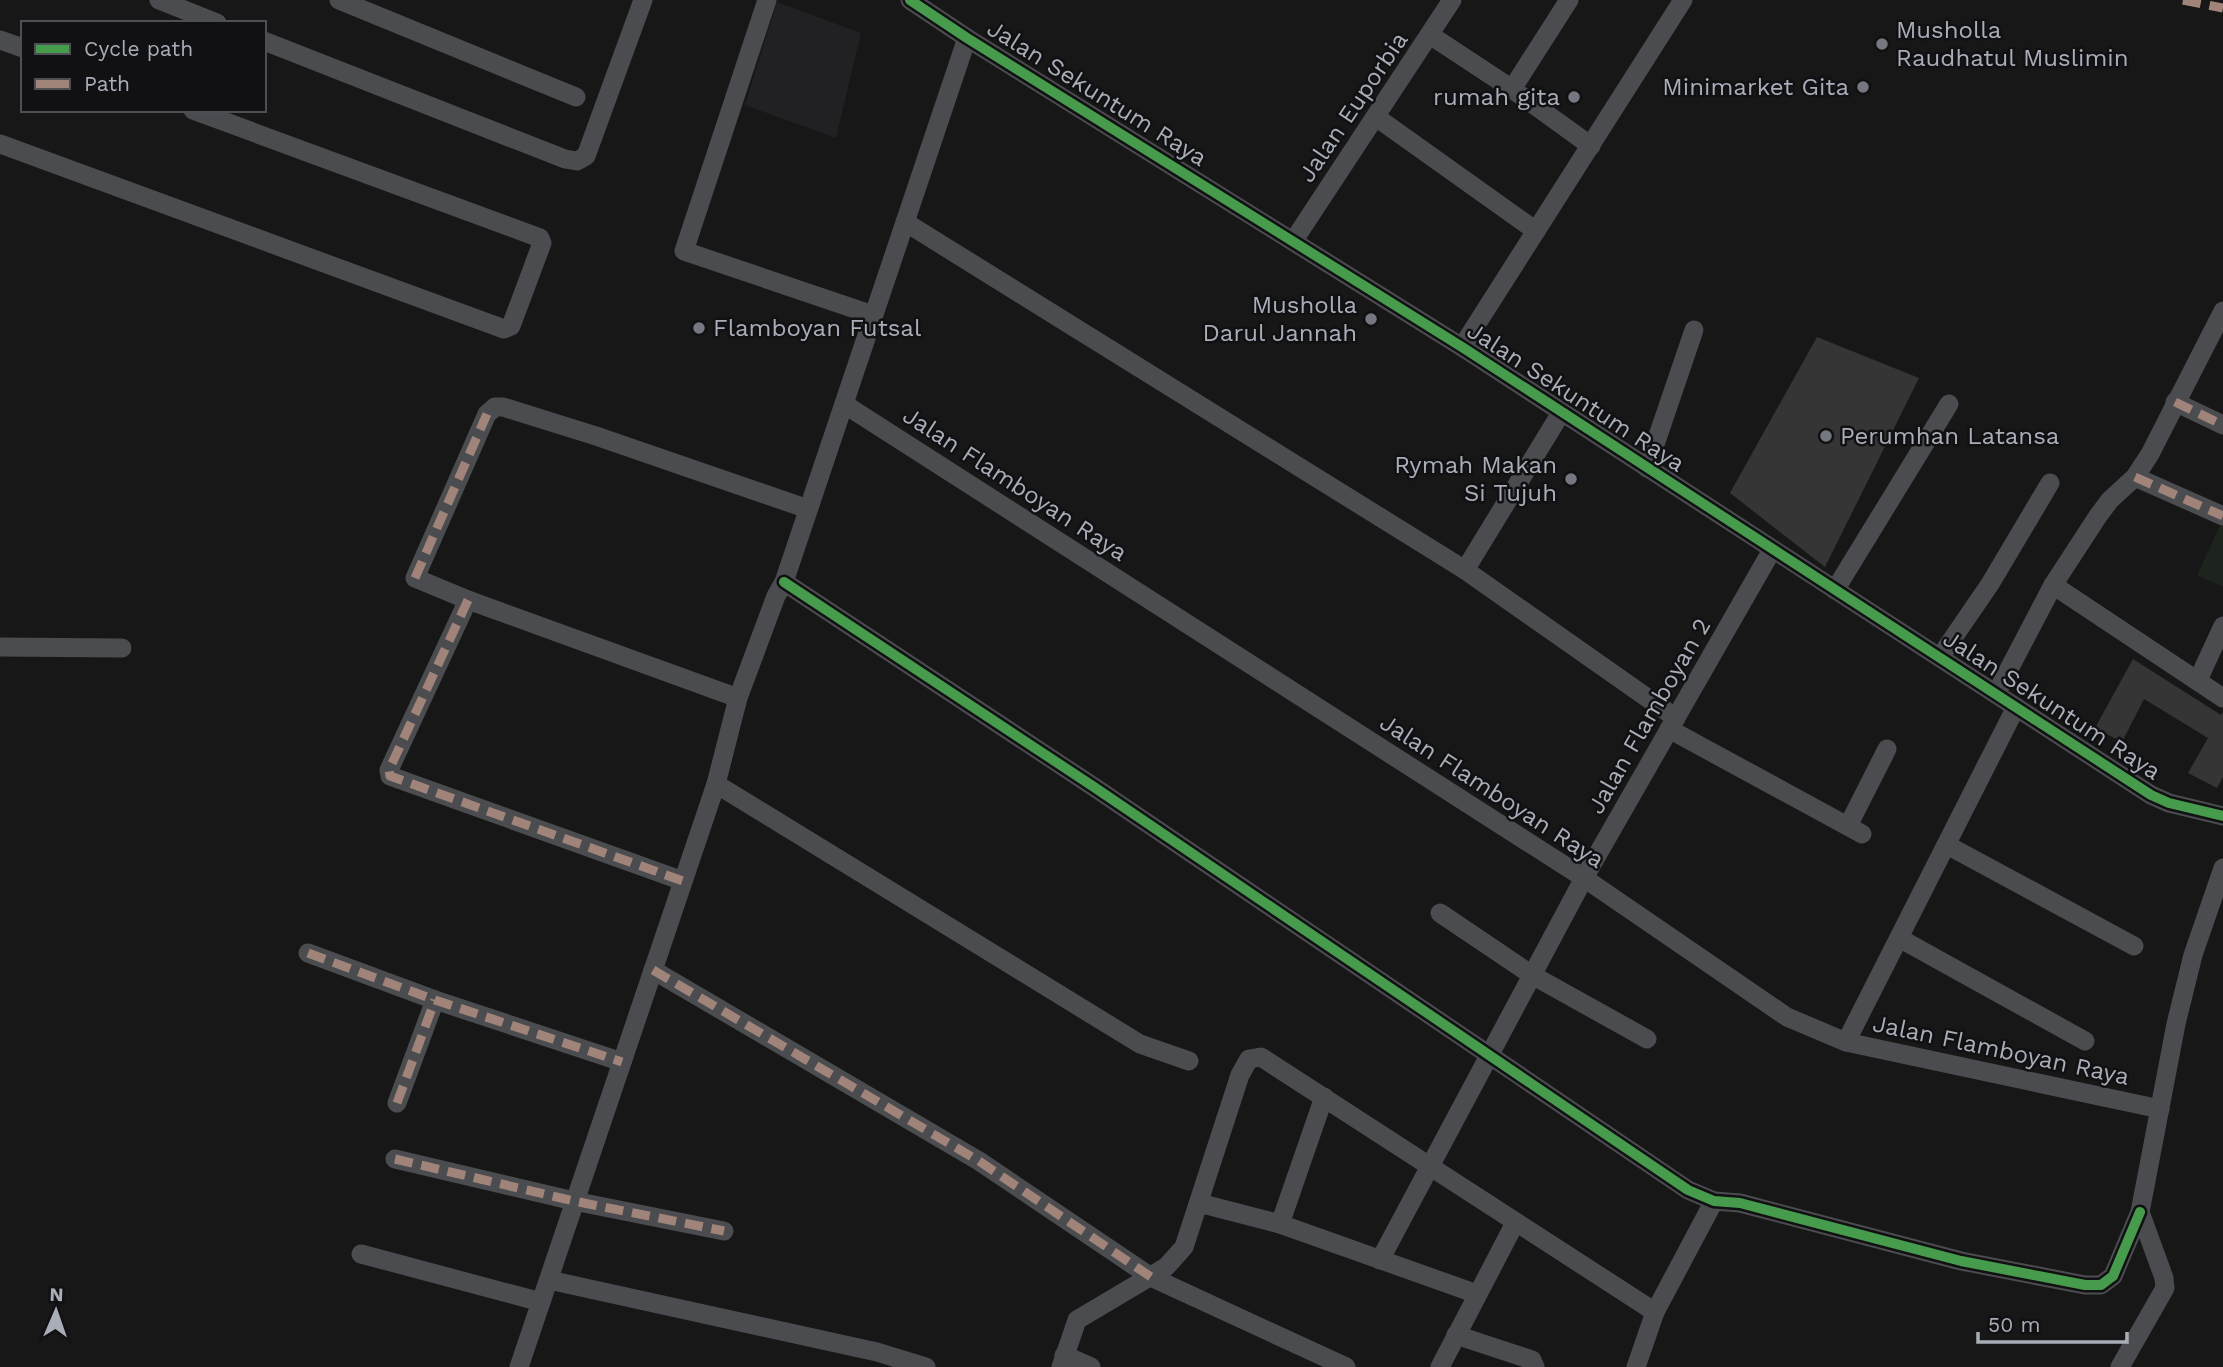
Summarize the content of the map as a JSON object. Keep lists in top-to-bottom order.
{
  "streets": {
    "street": [
      "Jalan Sekuntum Raya",
      "Jalan Euporbia",
      "Jalan Flamboyan Raya",
      "Jalan Flamboyan 2"
    ]
  },
  "crossings": [
    ["Jalan Sekuntum Raya", "Jalan Euporbia"],
    ["Jalan Sekuntum Raya", "Jalan Flamboyan 2"],
    ["Jalan Flamboyan Raya", "Jalan Flamboyan 2"]
  ],
  "places": [
    "Musholla Raudhatul Muslimin",
    "Minimarket Gita",
    "rumah gita",
    "Musholla Darul Jannah",
    "Flamboyan Futsal",
    "Perumhan Latansa",
    "Rymah Makan Si Tujuh"
  ],
  "legend": ["Cycle path", "Path"],
  "scale_bar": "50 m",
  "north": "top"
}
